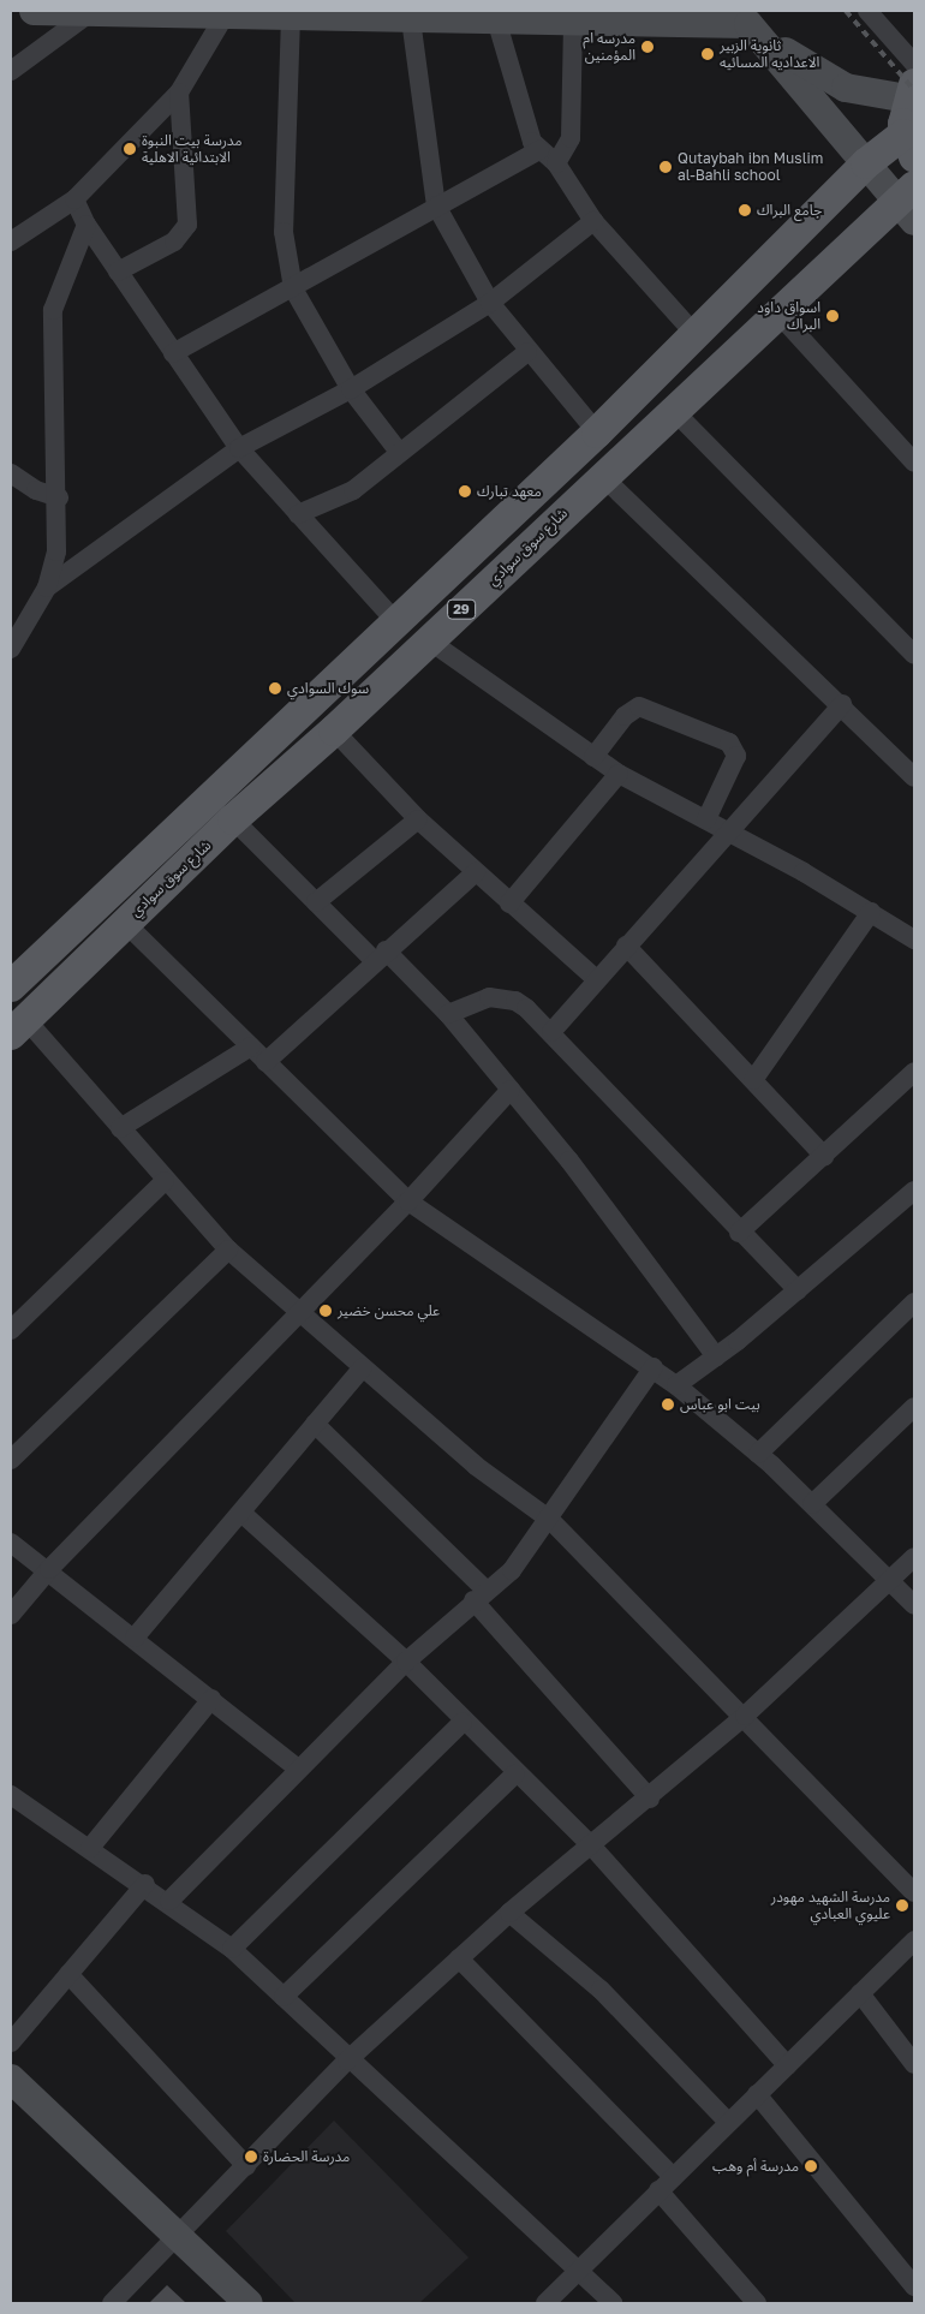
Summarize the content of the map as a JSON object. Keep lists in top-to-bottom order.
{
  "streets": {
    "main road": ["شارع سوق سوادي", "29"]
  },
  "crossings": [
    ["شارع سوق سوادي", "29"]
  ],
  "places": [
    "مدرسه ام المؤمنين",
    "ثانوية الزبير الاعداديه المسائيه",
    "مدرسة بيت النبوة الابتدائية الاهلية",
    "Qutaybah ibn Muslim al-Bahli school",
    "جامع البراك",
    "اسواق داود البراك",
    "معهد تبارك",
    "سوك السوادي",
    "علي محسن خضير",
    "بيت ابو عباس",
    "مدرسة الشهيد مهودر عليوي العبادي",
    "مدرسة الحضارة",
    "مدرسة أم وهب"
  ]
}
